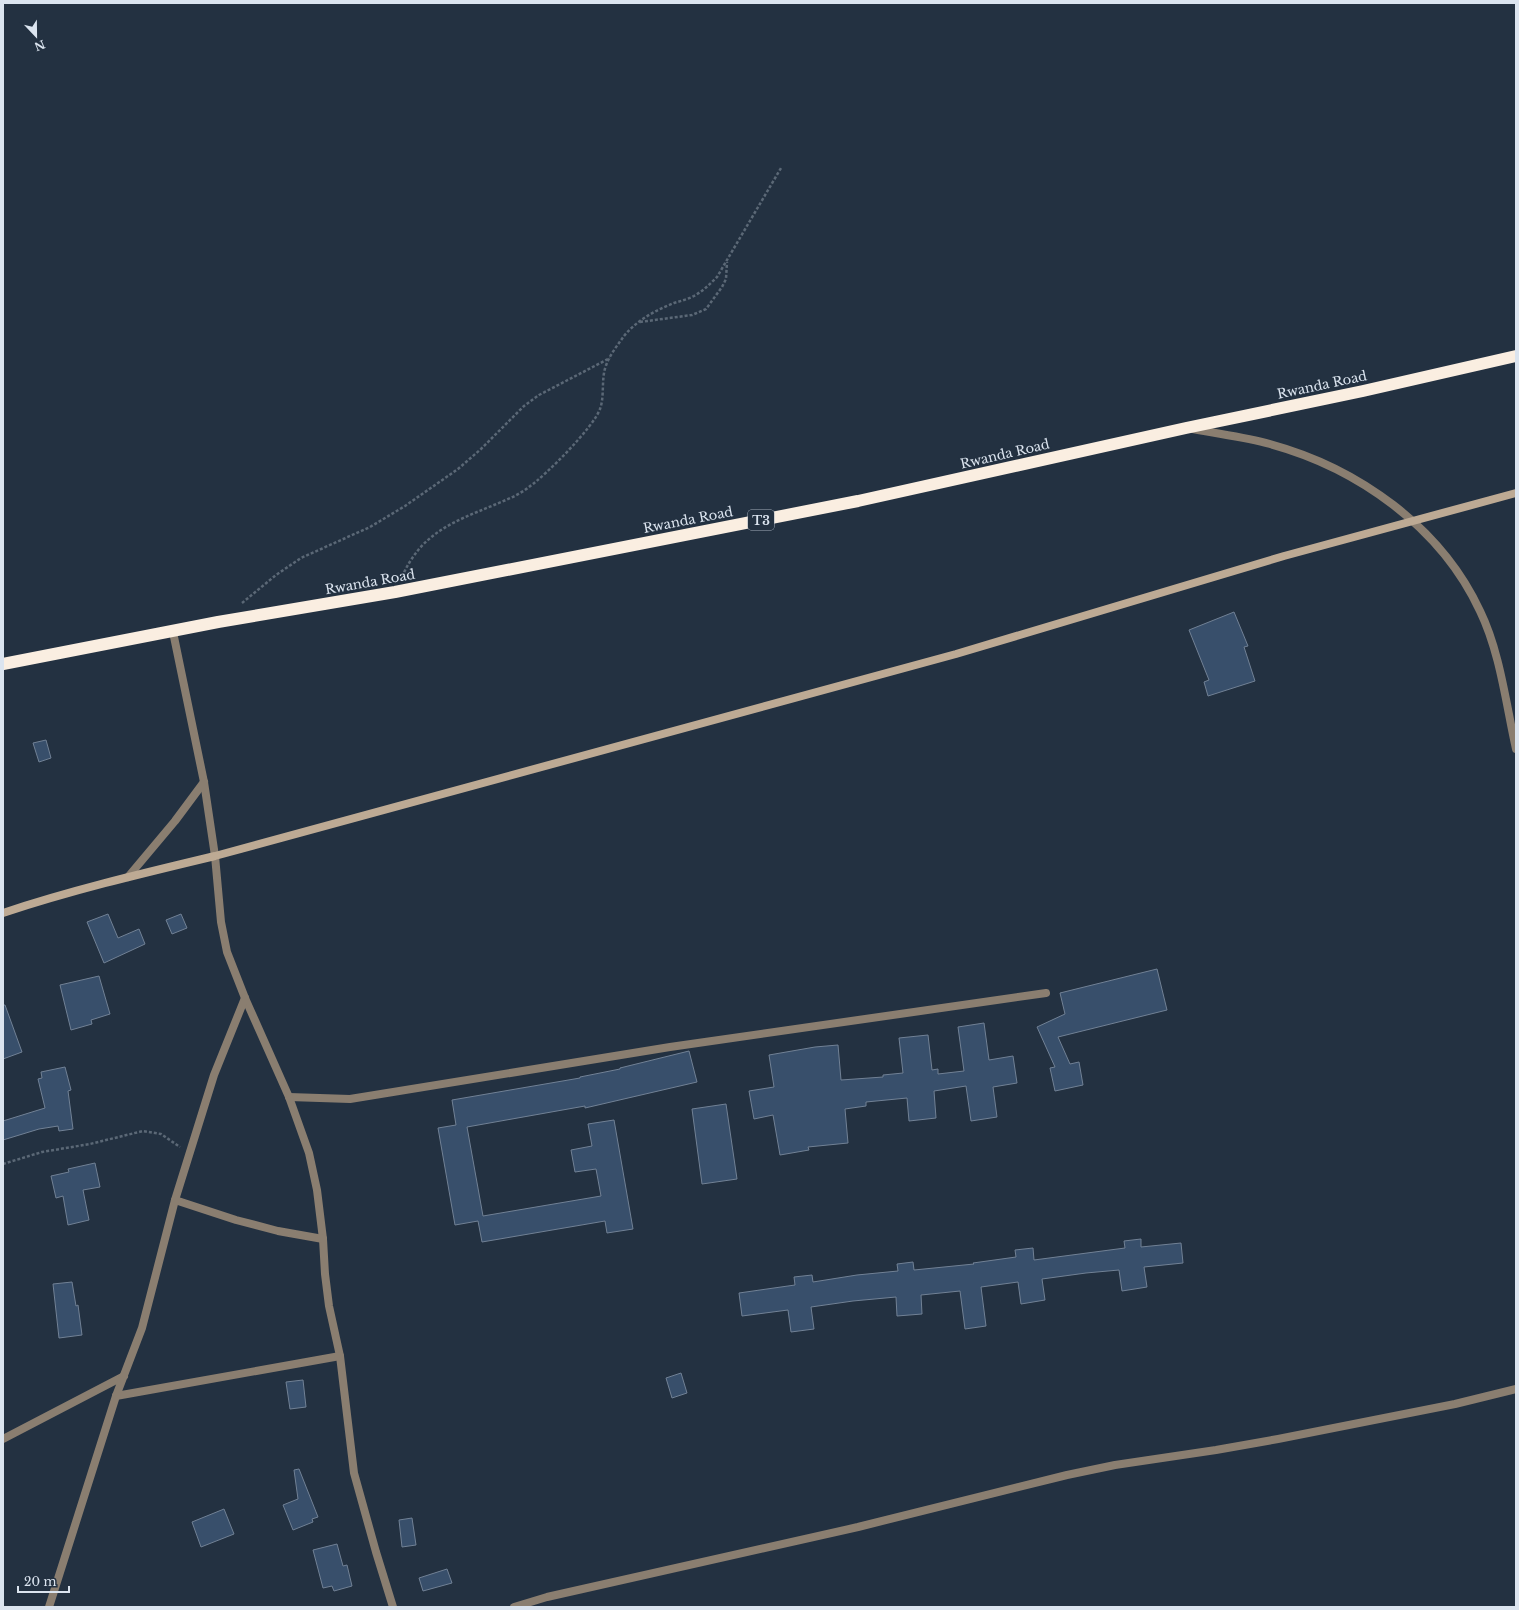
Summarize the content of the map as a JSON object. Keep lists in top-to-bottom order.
{
  "streets": {
    "highway": ["Rwanda Road", "T3"]
  },
  "scale_bar": "20 m",
  "north": "bottom"
}
